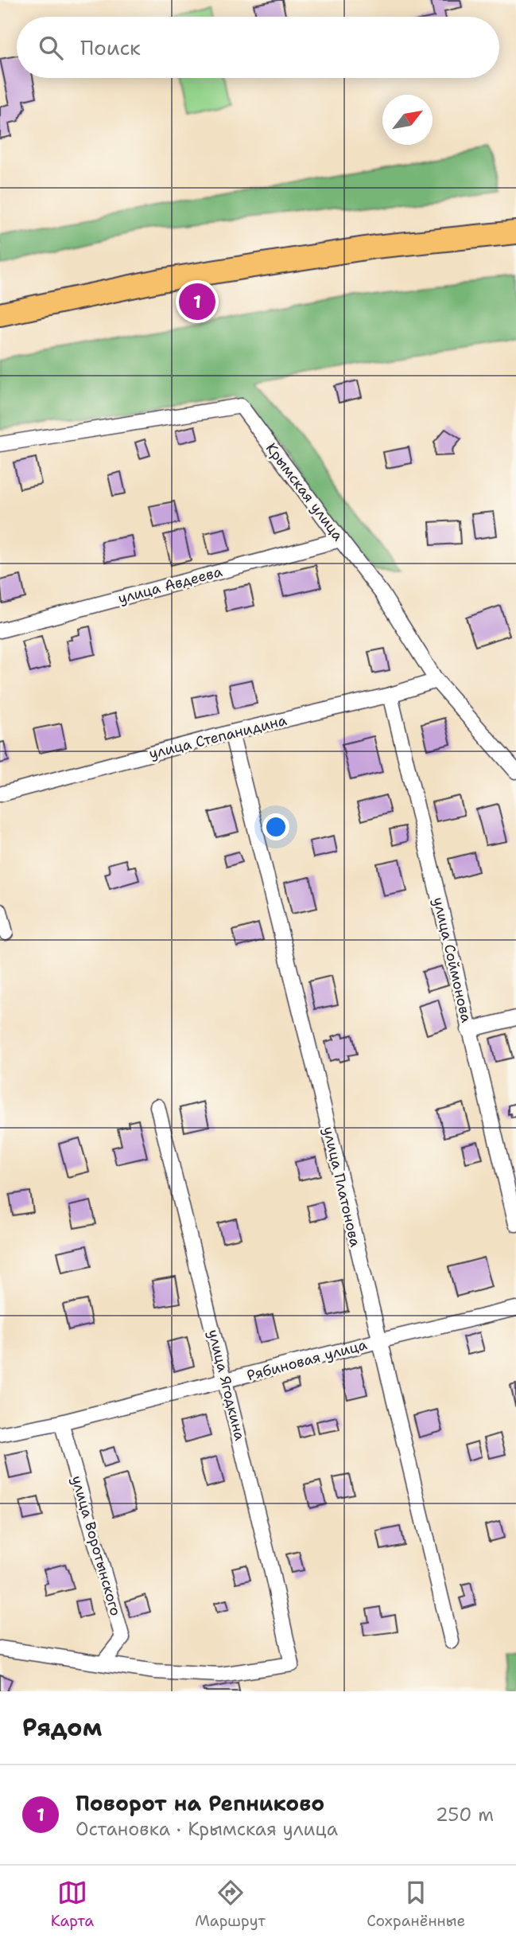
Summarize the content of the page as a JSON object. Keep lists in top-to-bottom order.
{
  "streets": {
    "street": [
      "Крымская улица",
      "улица Авдеева",
      "улица Степанидина",
      "улица Соймонова",
      "улица Платонова",
      "Рябиновая улица",
      "улица Ягодкина",
      "улица Воротынского"
    ]
  },
  "crossings": [
    ["Крымская улица", "улица Авдеева"],
    ["Крымская улица", "улица Степанидина"],
    ["улица Степанидина", "улица Соймонова"],
    ["улица Степанидина", "улица Платонова"],
    ["улица Платонова", "Рябиновая улица"],
    ["Рябиновая улица", "улица Ягодкина"],
    ["Рябиновая улица", "улица Воротынского"],
    ["улица Ягодкина", "улица Воротынского"]
  ],
  "north": "top right",
  "page": {
    "search": "Поиск",
    "pins": "1",
    "heading": "Рядом",
    "list": [
      {
        "mark": "1",
        "name": "Поворот на Репниково",
        "note": "Остановка · Крымская улица",
        "value": "250 m"
      }
    ],
    "nav": ["Карта", "Маршрут", "Сохранённые"]
  }
}
